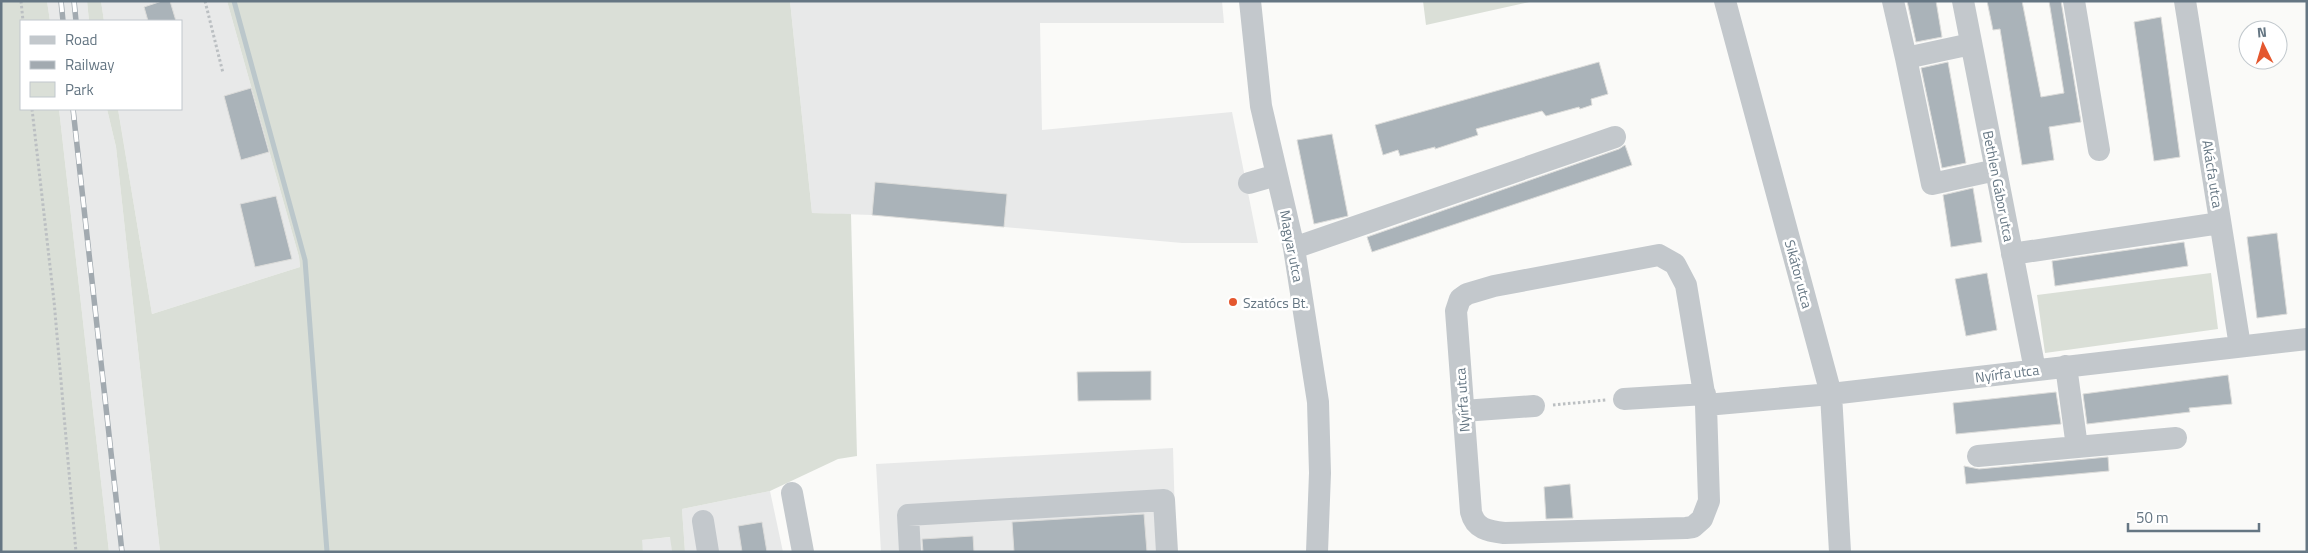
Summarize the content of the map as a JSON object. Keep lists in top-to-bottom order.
{
  "streets": {
    "street": [
      "Akácfa utca",
      "Bethlen Gábor utca",
      "Magyar utca",
      "Sikátor utca",
      "Nyírfa utca"
    ]
  },
  "crossings": [
    ["Akácfa utca", "Nyírfa utca"],
    ["Bethlen Gábor utca", "Nyírfa utca"],
    ["Sikátor utca", "Nyírfa utca"]
  ],
  "places": ["Szatócs Bt."],
  "legend": ["Road", "Railway", "Park"],
  "scale_bar": "50 m",
  "north": "top"
}
